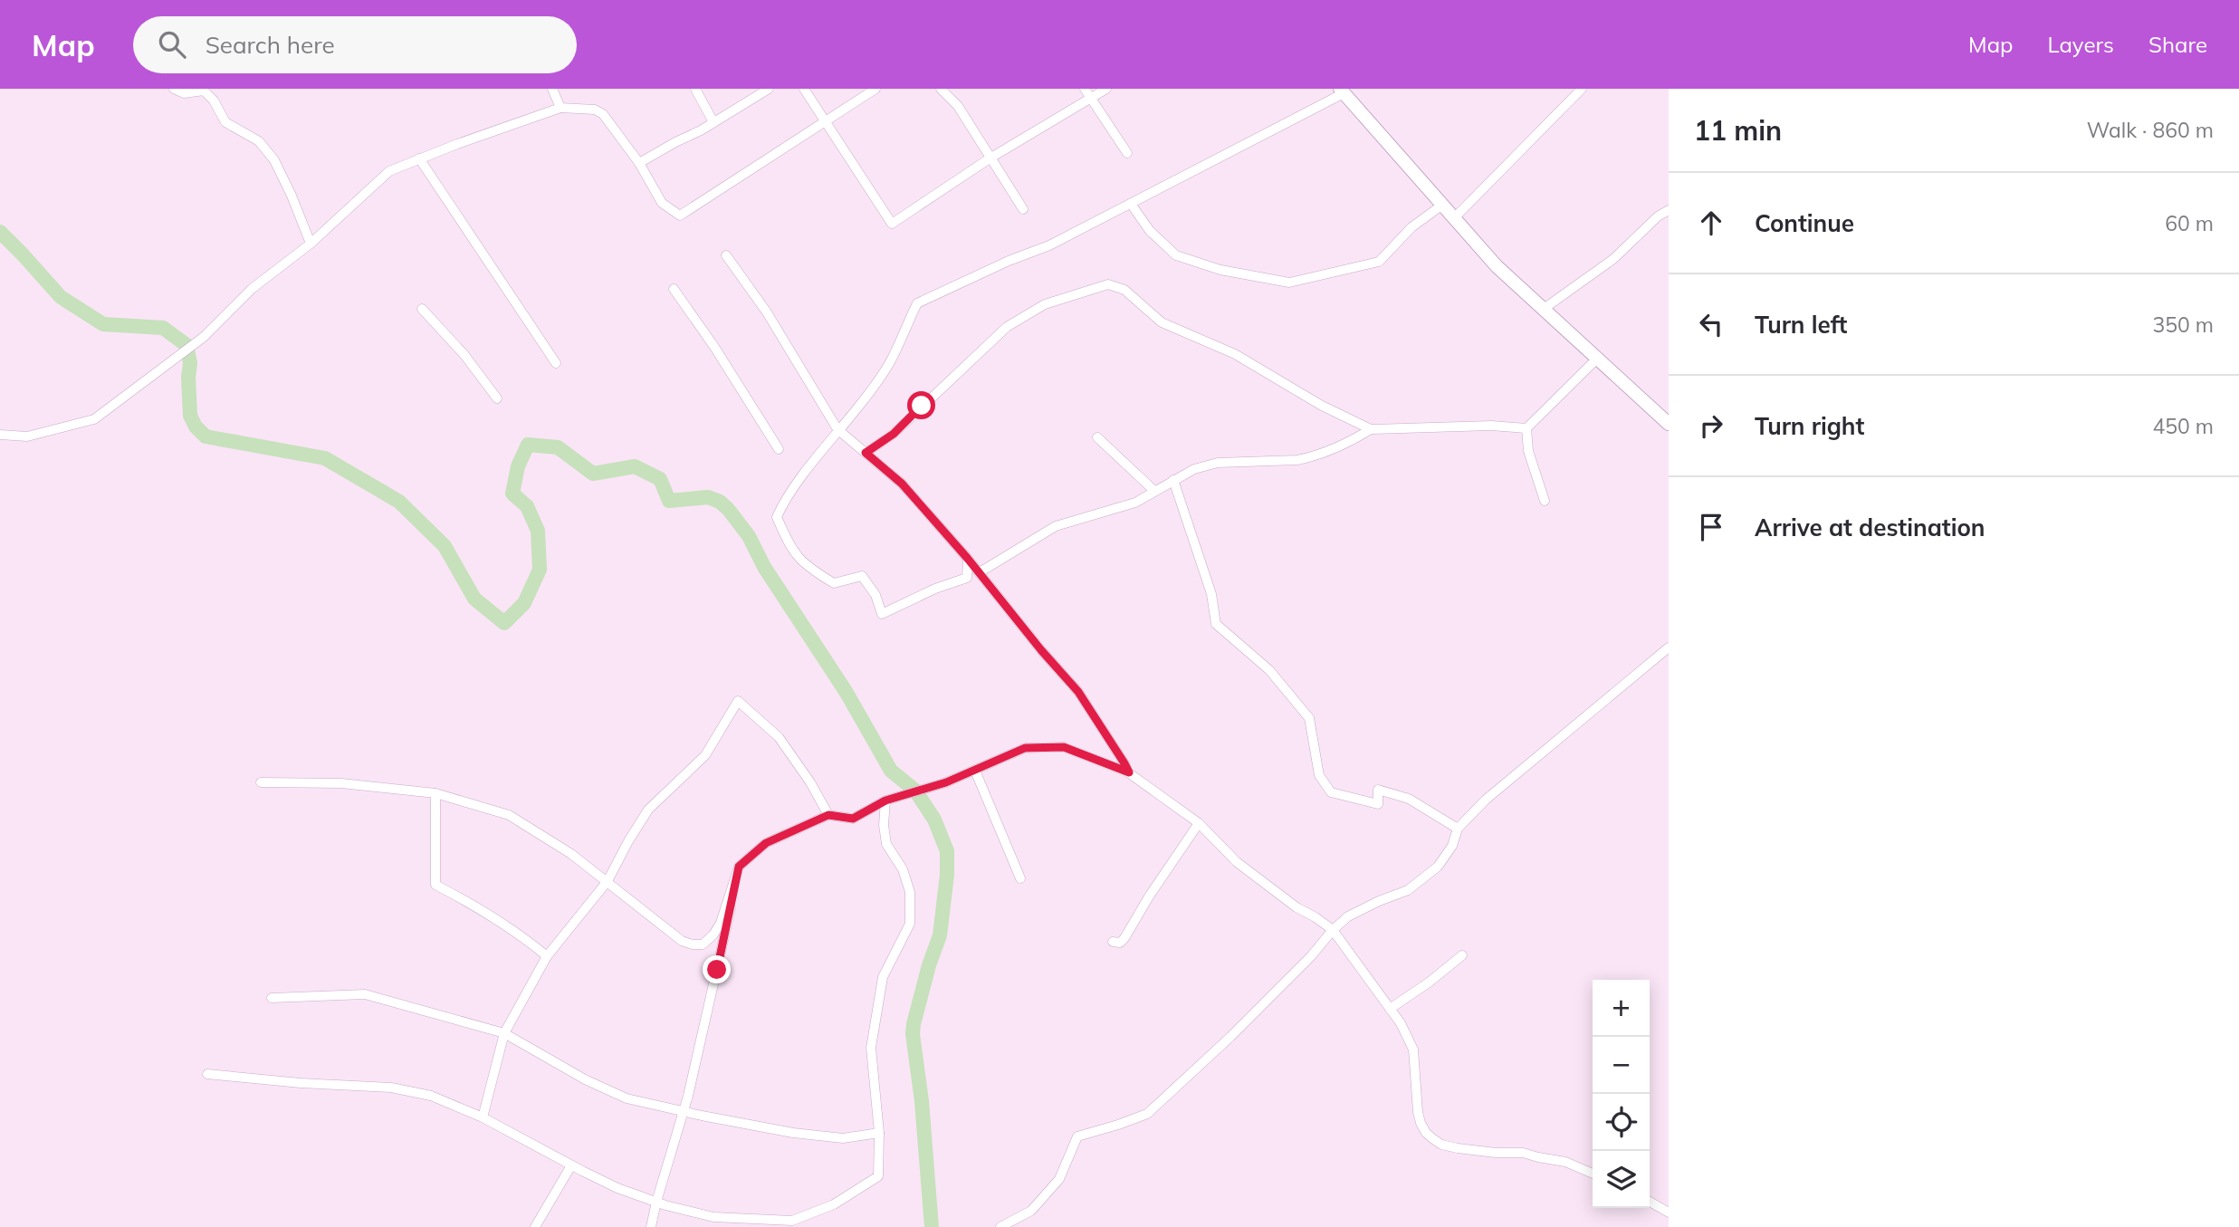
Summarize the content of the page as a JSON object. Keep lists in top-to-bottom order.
{
  "page": {
    "header": "Map",
    "search": "Search here",
    "nav": ["Map", "Layers", "Share"],
    "heading": ["11 min", "Walk · 860 m"],
    "list": [
      ["Continue", "60 m"],
      ["Turn left", "350 m"],
      ["Turn right", "450 m"],
      "Arrive at destination"
    ],
    "map_buttons": ["+", "−"]
  }
}
